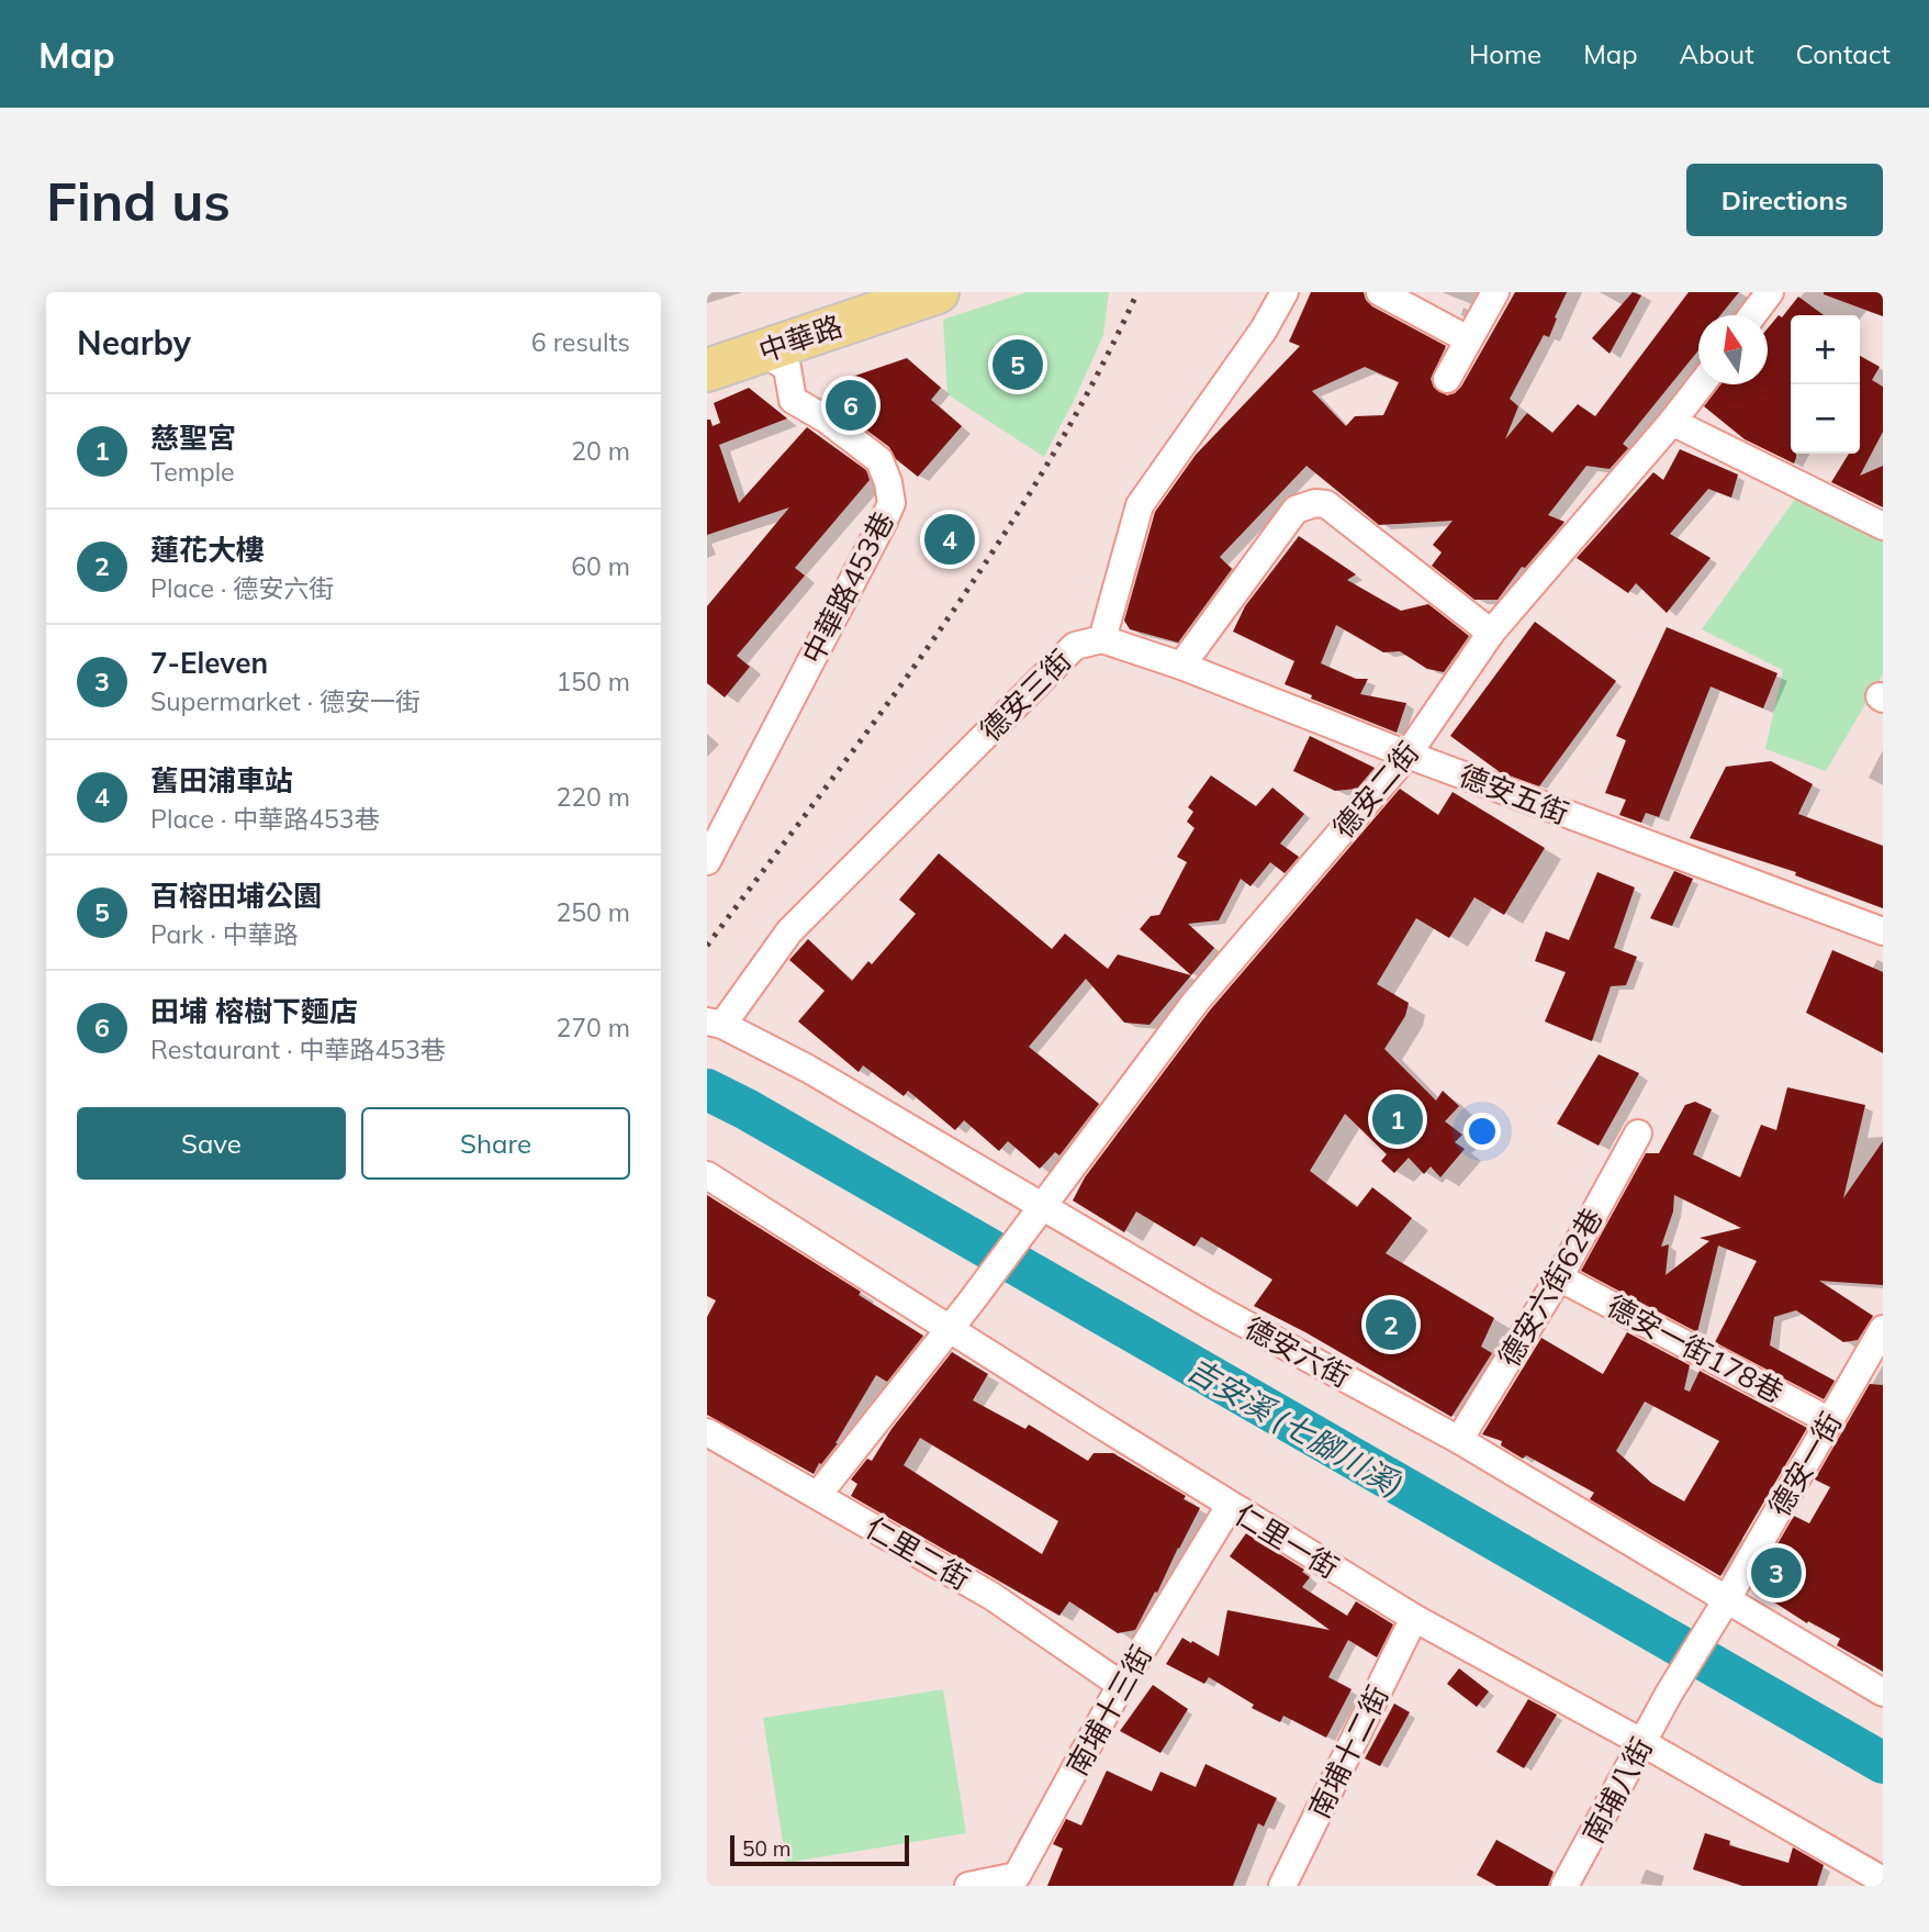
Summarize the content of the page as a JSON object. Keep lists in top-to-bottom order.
{
  "streets": {
    "main road": ["中華路"],
    "street": [
      "中華路453巷",
      "德安三街",
      "德安二街",
      "德安五街",
      "德安六街62巷",
      "德安一街178巷",
      "德安六街",
      "德安一街",
      "仁里一街",
      "仁里二街",
      "南埔十三街",
      "南埔十二街",
      "南埔八街"
    ]
  },
  "crossings": [
    ["中華路", "中華路453巷"],
    ["德安三街", "德安五街"],
    ["德安三街", "德安六街"],
    ["德安二街", "德安五街"],
    ["德安二街", "德安六街"],
    ["德安二街", "仁里一街"],
    ["德安二街", "仁里二街"],
    ["德安六街62巷", "德安一街178巷"],
    ["德安六街62巷", "德安六街"],
    ["德安一街178巷", "德安一街"],
    ["德安六街", "德安一街"],
    ["德安一街", "南埔八街"],
    ["仁里一街", "南埔十三街"],
    ["仁里一街", "南埔十二街"],
    ["仁里一街", "南埔八街"],
    ["仁里二街", "南埔十三街"]
  ],
  "water": ["吉安溪 (七腳川溪)"],
  "scale_bar": "50 m",
  "north": "top",
  "page": {
    "header": "Map",
    "nav": [
      "Home",
      "Map",
      "About",
      "Contact"
    ],
    "buttons": [
      "Directions",
      ["Save", "Share"]
    ],
    "title": "Find us",
    "heading": ["Nearby", "6 results"],
    "map_buttons": ["+", "−"],
    "pins": [
      "5",
      "6",
      "4",
      "1",
      "2",
      "3"
    ],
    "list": [
      {
        "mark": "1",
        "name": "慈聖宮",
        "note": "Temple",
        "value": "20 m"
      },
      {
        "mark": "2",
        "name": "蓮花大樓",
        "note": "Place · 德安六街",
        "value": "60 m"
      },
      {
        "mark": "3",
        "name": "7-Eleven",
        "note": "Supermarket · 德安一街",
        "value": "150 m"
      },
      {
        "mark": "4",
        "name": "舊田浦車站",
        "note": "Place · 中華路453巷",
        "value": "220 m"
      },
      {
        "mark": "5",
        "name": "百榕田埔公園",
        "note": "Park · 中華路",
        "value": "250 m"
      },
      {
        "mark": "6",
        "name": "田埔 榕樹下麵店",
        "note": "Restaurant · 中華路453巷",
        "value": "270 m"
      }
    ],
    "scale": "50 m"
  }
}
